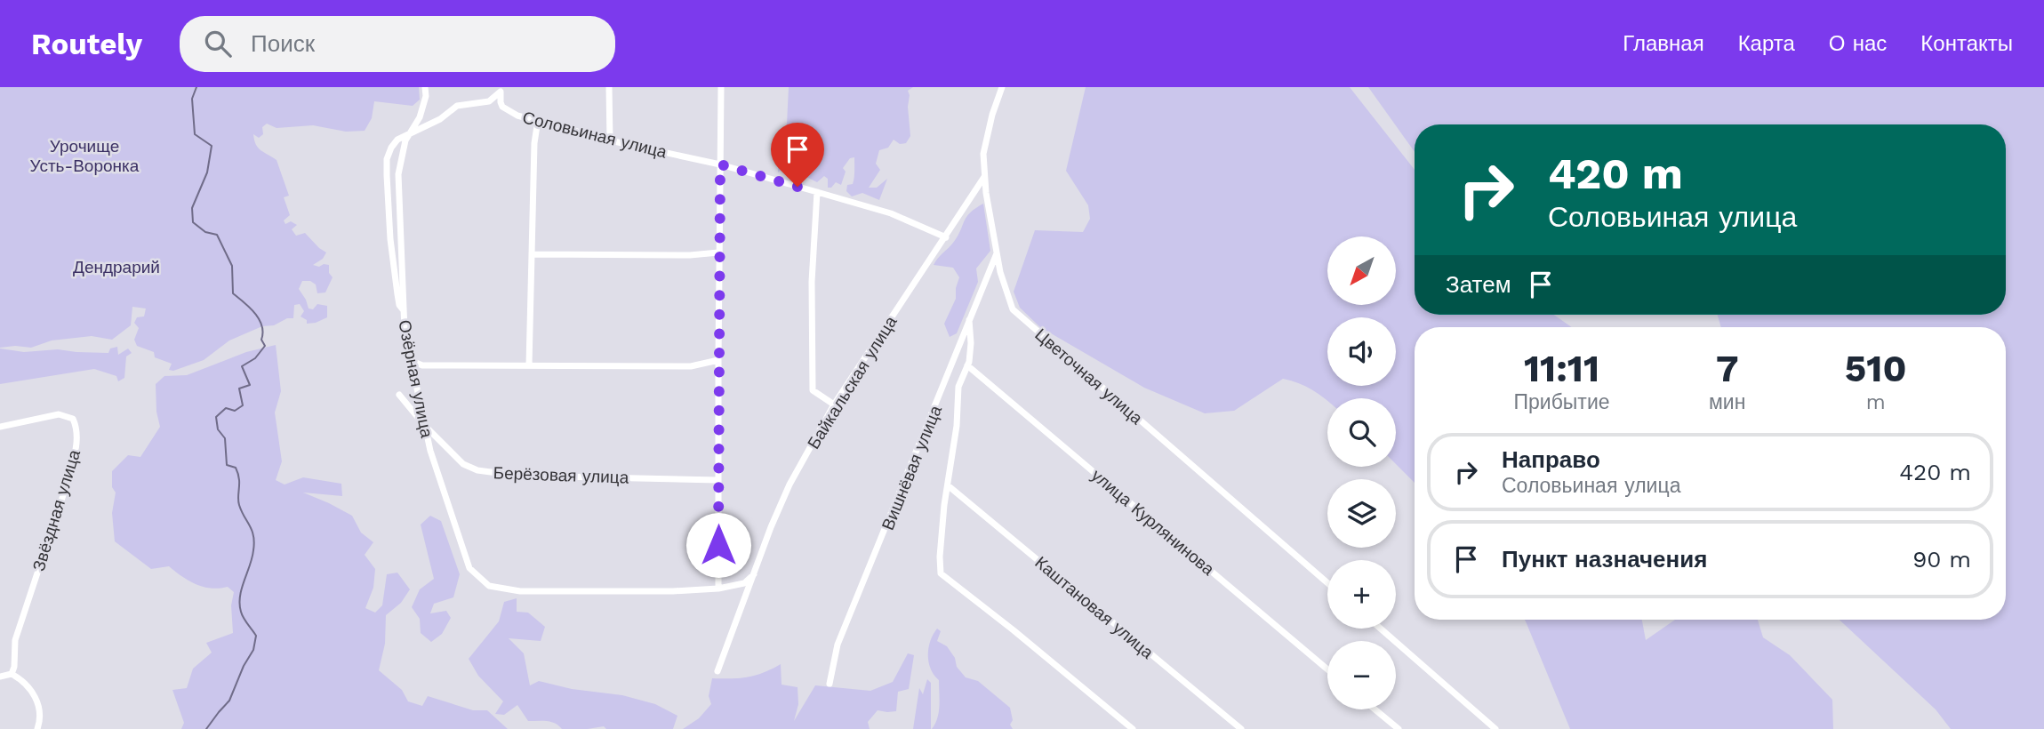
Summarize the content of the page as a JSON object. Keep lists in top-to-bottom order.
{
  "streets": {
    "street": [
      "Соловьиная улица",
      "Цветочная улица",
      "Озёрная улица",
      "Байкальская улица",
      "Вишнёвая улица",
      "Берёзовая улица",
      "Звёздная улица",
      "улица Курлянинова",
      "Каштановая улица"
    ]
  },
  "crossings": [
    ["Соловьиная улица", "Озёрная улица"],
    ["Соловьиная улица", "Байкальская улица"],
    ["Цветочная улица", "Байкальская улица"],
    ["Цветочная улица", "Вишнёвая улица"],
    ["Озёрная улица", "Берёзовая улица"]
  ],
  "parks": ["Урочище Усть-Воронка", "Дендрарий"],
  "north": "bottom left",
  "page": {
    "header": "Routely",
    "search": "Поиск",
    "nav": [
      "Главная",
      "Карта",
      "О нас",
      "Контакты"
    ],
    "turn": ["420 m", "Соловьиная улица"],
    "map_buttons": ["+", "−"],
    "then": "Затем",
    "eta": [
      "11:11",
      "Прибытие",
      "7",
      "мин",
      "510",
      "m"
    ],
    "list": [
      {
        "name": "Направо",
        "note": "Соловьиная улица",
        "value": "420 m"
      },
      {
        "name": "Пункт назначения",
        "value": "90 m"
      }
    ]
  }
}
